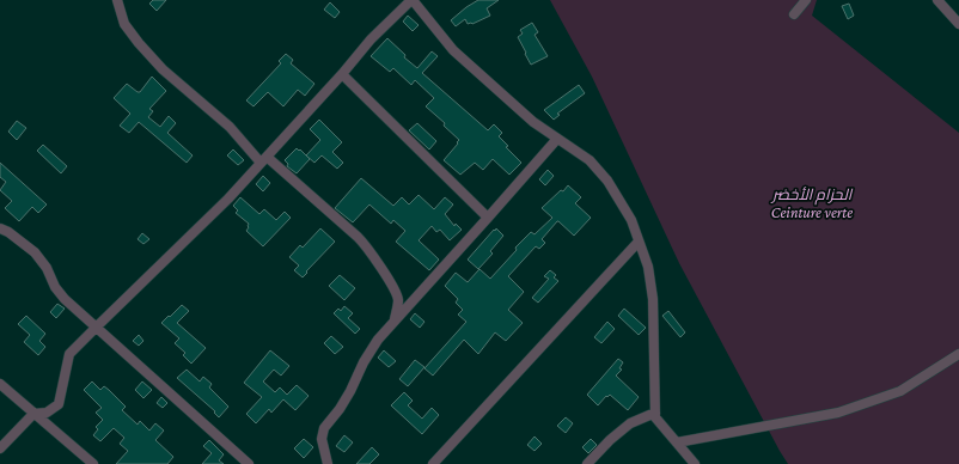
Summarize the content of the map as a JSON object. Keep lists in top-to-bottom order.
{
  "parks": ["الحزام الأخضر Ceinture verte"]
}
